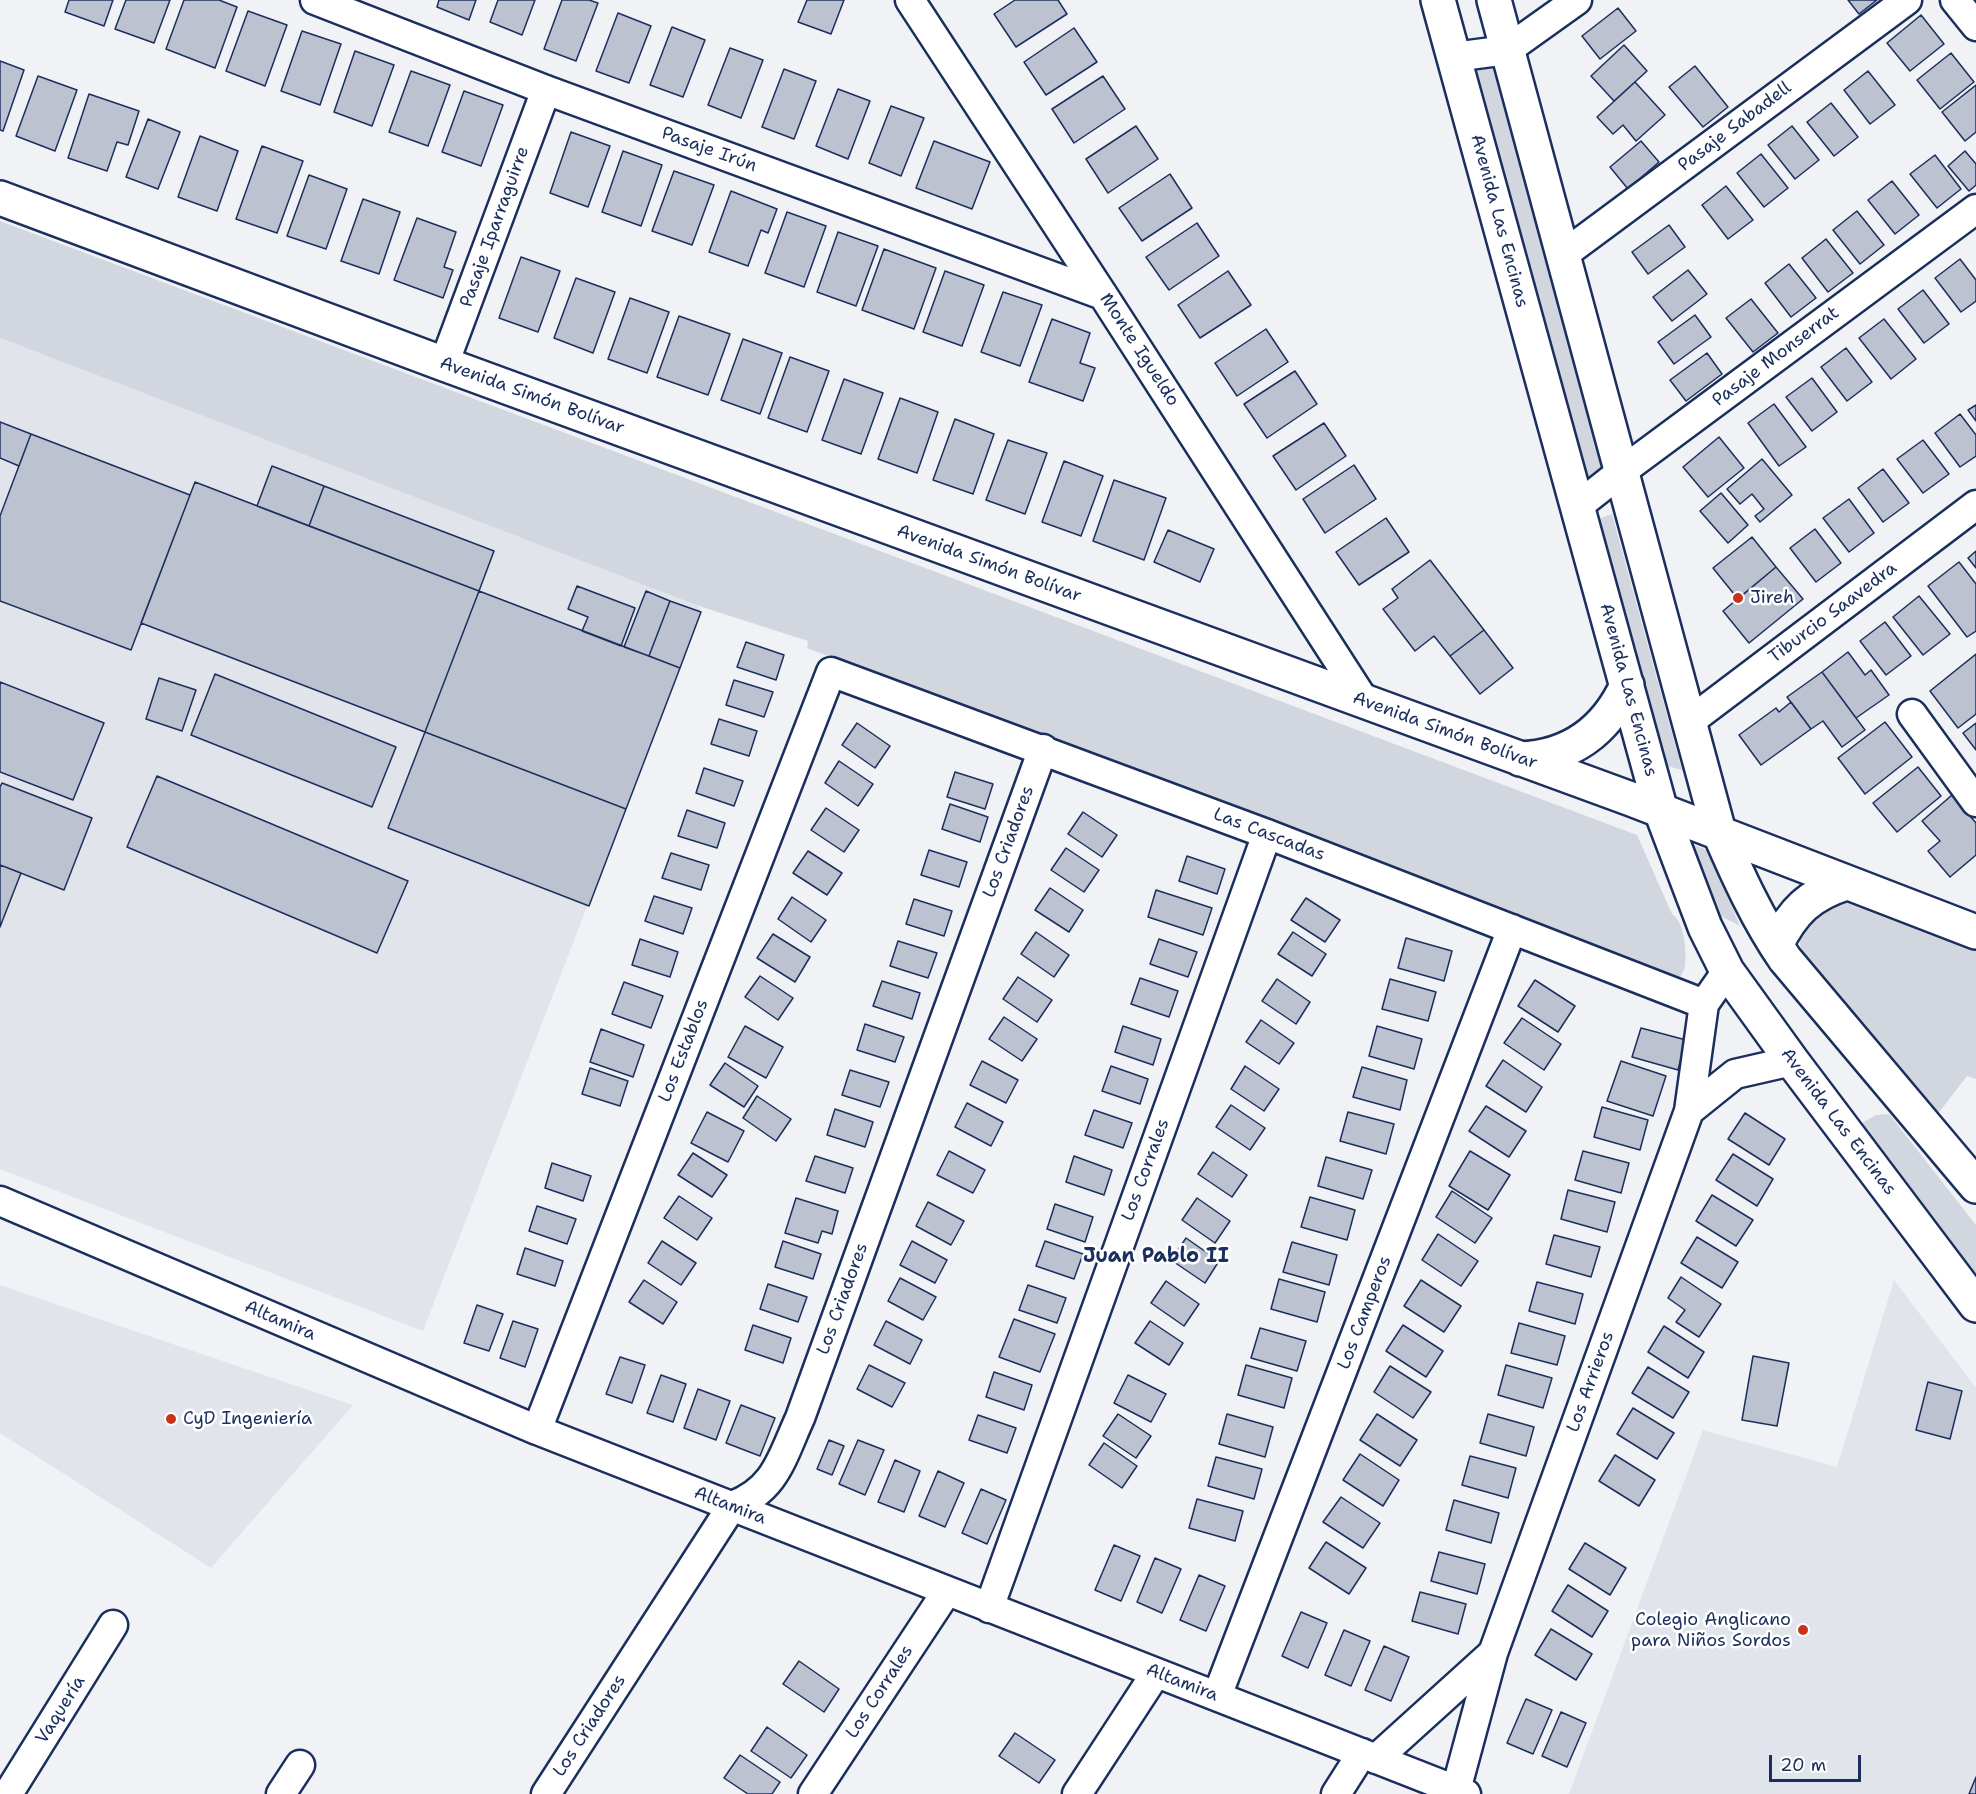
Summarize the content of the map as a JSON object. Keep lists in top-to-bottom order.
{
  "streets": {
    "main road": ["Avenida Las Encinas", "Avenida Simón Bolívar"],
    "street": [
      "Pasaje Sabadell",
      "Pasaje Irún",
      "Pasaje Iparraguirre",
      "Monte Igueldo",
      "Pasaje Monserrat",
      "Tiburcio Saavedra",
      "Las Cascadas",
      "Los Criadores",
      "Los Establos",
      "Los Corrales",
      "Los Camperos",
      "Altamira",
      "Los Arrieros",
      "Vaquería"
    ]
  },
  "crossings": [
    ["Pasaje Irún", "Pasaje Iparraguirre"],
    ["Pasaje Irún", "Monte Igueldo"],
    ["Avenida Las Encinas", "Pasaje Monserrat"],
    ["Avenida Las Encinas", "Avenida Simón Bolívar"],
    ["Avenida Las Encinas", "Los Arrieros"],
    ["Pasaje Iparraguirre", "Avenida Simón Bolívar"],
    ["Monte Igueldo", "Avenida Simón Bolívar"],
    ["Las Cascadas", "Los Criadores"],
    ["Las Cascadas", "Los Establos"],
    ["Las Cascadas", "Los Corrales"],
    ["Las Cascadas", "Los Camperos"],
    ["Las Cascadas", "Los Arrieros"],
    ["Los Criadores", "Altamira"],
    ["Los Establos", "Altamira"],
    ["Los Corrales", "Altamira"],
    ["Los Camperos", "Altamira"],
    ["Altamira", "Los Arrieros"]
  ],
  "districts": ["Juan Pablo II"],
  "places": ["Jireh", "CyD Ingeniería", "Colegio Anglicano para Niños Sordos"],
  "scale_bar": "20 m"
}
